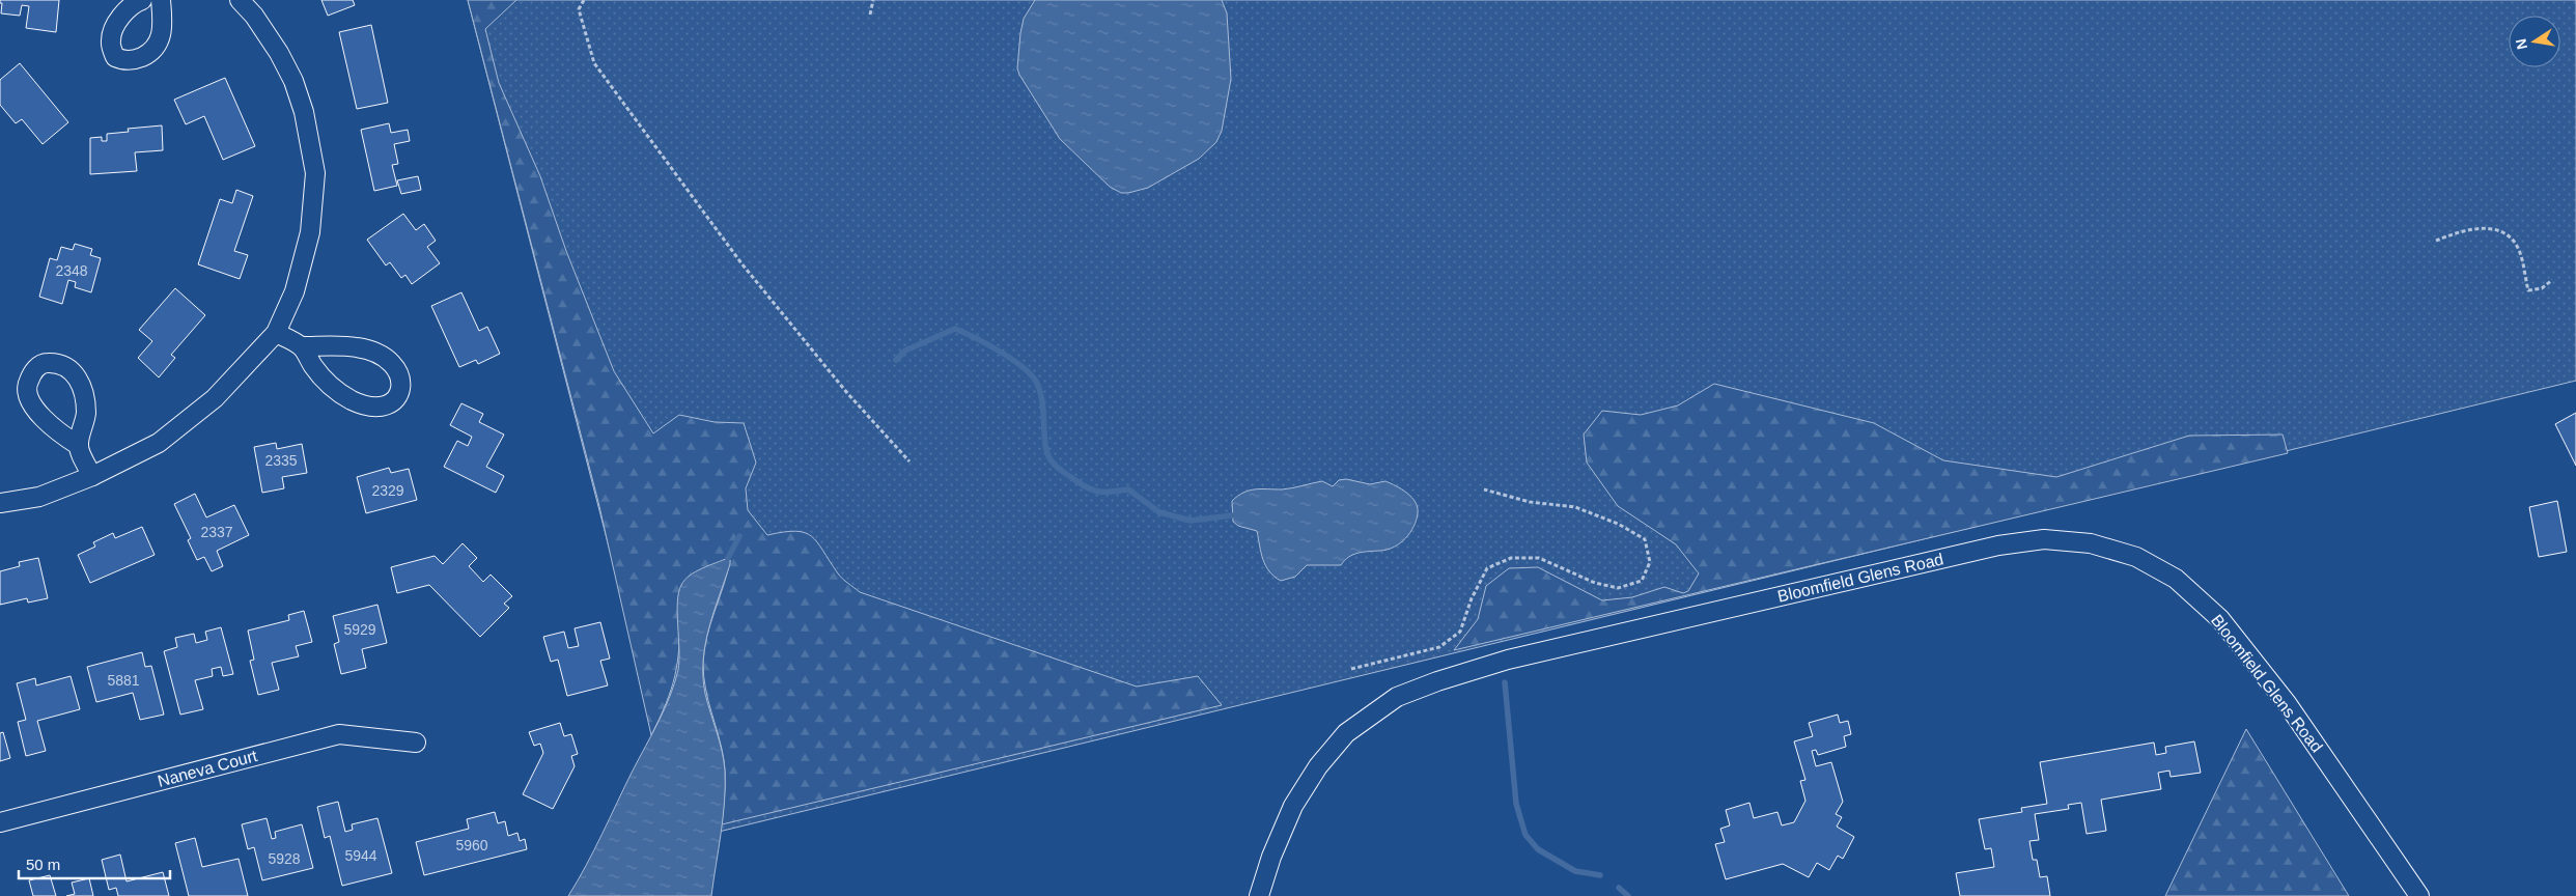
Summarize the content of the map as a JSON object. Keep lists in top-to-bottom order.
{
  "streets": {
    "street": ["Bloomfield Glens Road", "Naneva Court"]
  },
  "house_numbers": [
    "2348",
    "2335",
    "2329",
    "2337",
    "5929",
    "5881",
    "5960",
    "5944",
    "5928"
  ],
  "scale_bar": "50 m",
  "north": "left"
}
